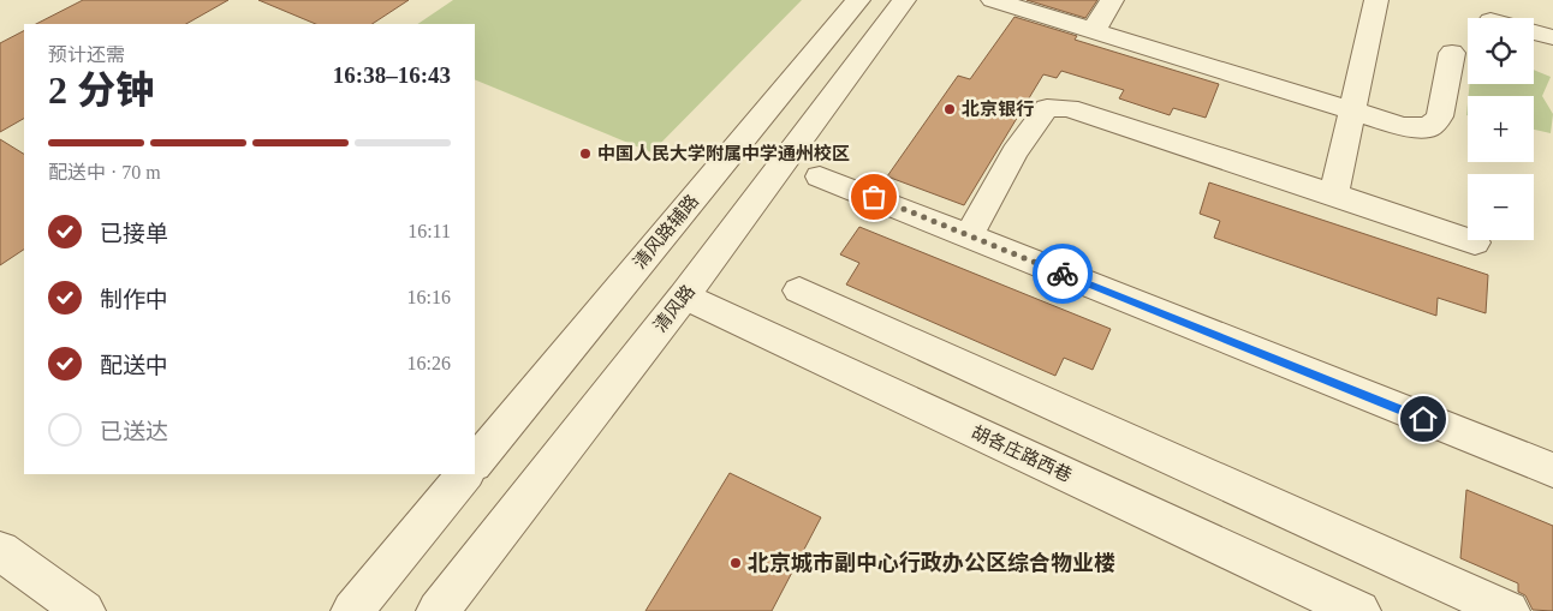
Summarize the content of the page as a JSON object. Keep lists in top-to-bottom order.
{
  "streets": {
    "street": ["清风路辅路", "清风路", "胡各庄路西巷"]
  },
  "crossings": [
    ["清风路", "胡各庄路西巷"]
  ],
  "places": ["北京银行", "中国人民大学附属中学通州校区", "北京城市副中心行政办公区综合物业楼"],
  "page": {
    "map_buttons": ["+", "−"],
    "heading": ["2 分钟", "预计还需", "16:38–16:43"],
    "bar": "配送中 · 70 m",
    "list": [
      ["已接单", "16:11"],
      ["制作中", "16:16"],
      ["配送中", "16:26"],
      "已送达"
    ]
  }
}
